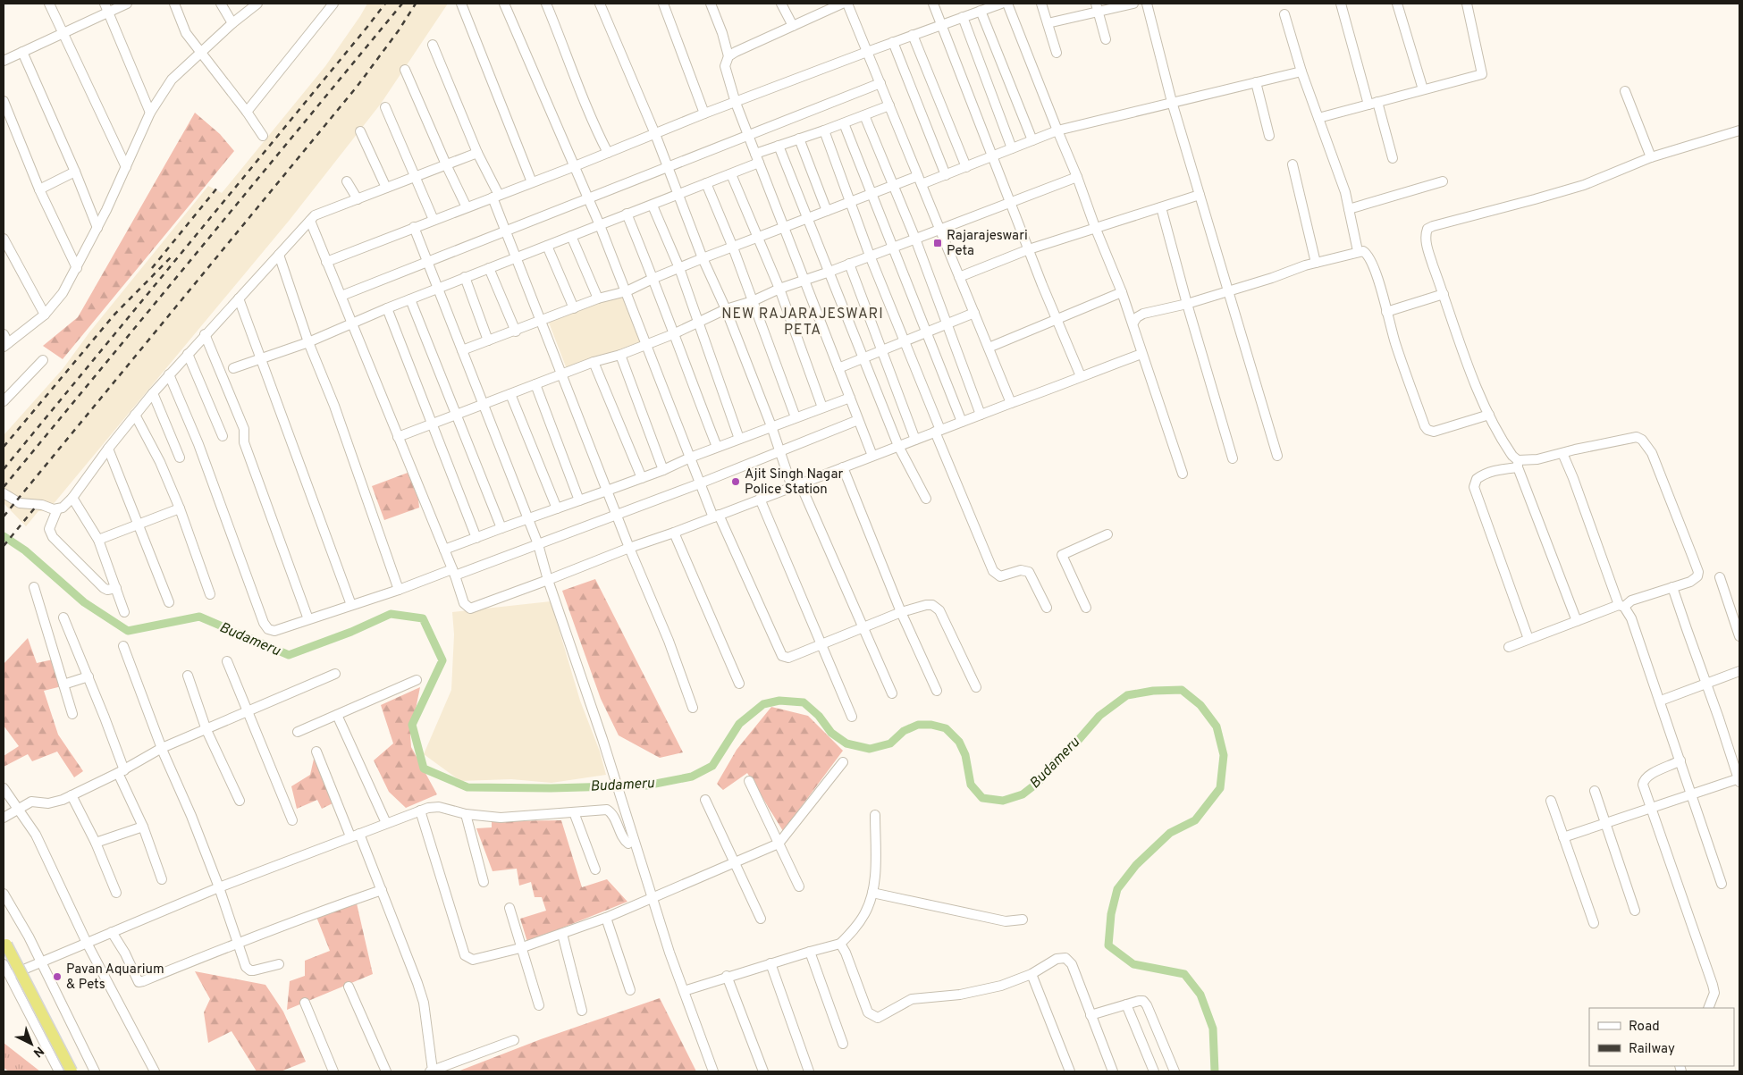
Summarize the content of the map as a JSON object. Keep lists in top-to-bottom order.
{
  "districts": ["NEW RAJARAJESWARI PETA"],
  "water": ["Budameru"],
  "places": {
    "transit": ["Rajarajeswari Peta"],
    "other": ["Ajit Singh Nagar Police Station", "Pavan Aquarium & Pets"]
  },
  "legend": ["Road", "Railway"],
  "north": "bottom right"
}
